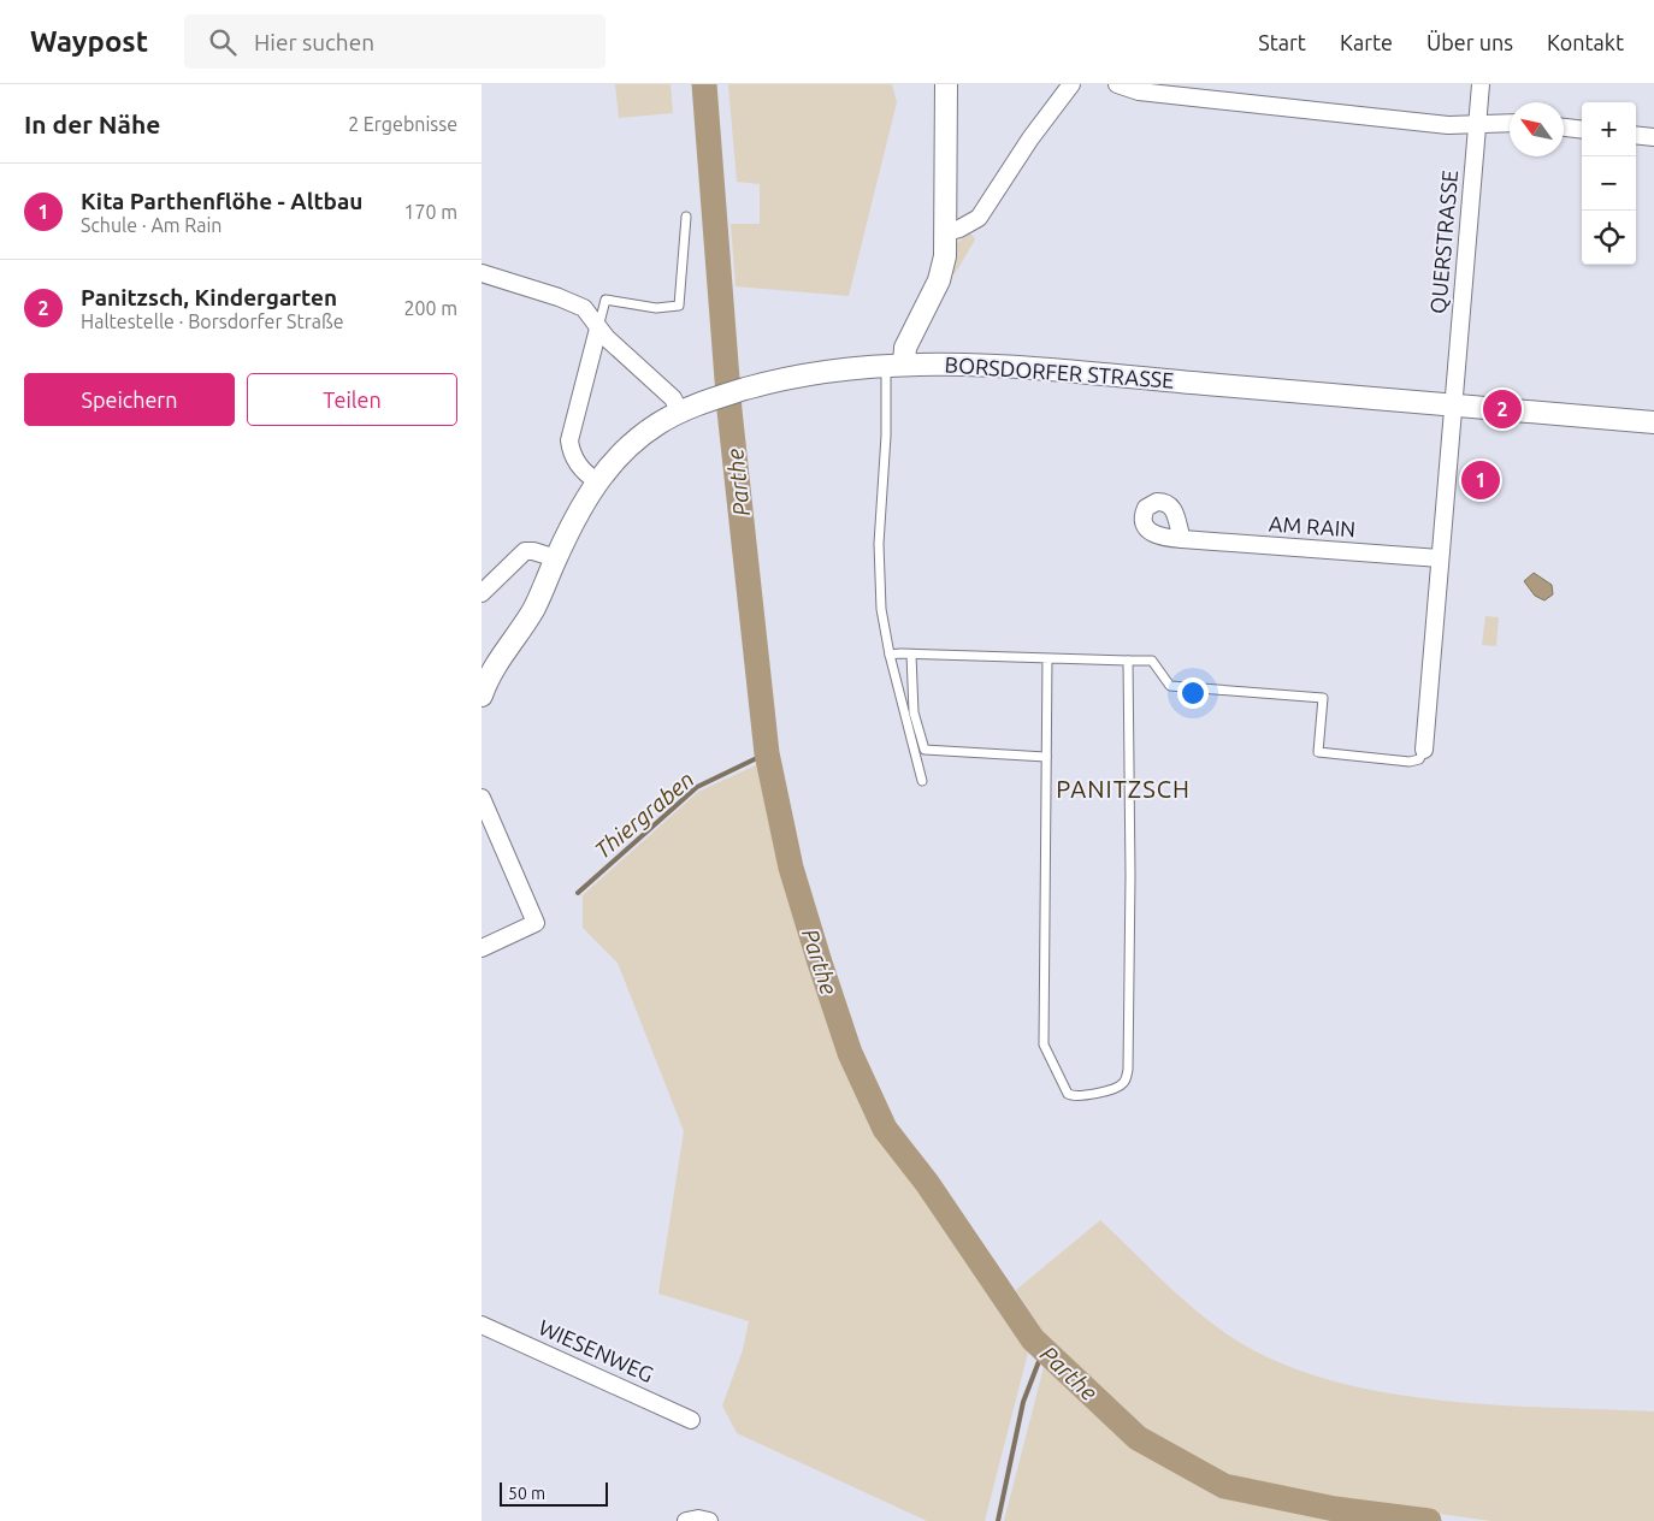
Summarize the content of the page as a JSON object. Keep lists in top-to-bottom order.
{
  "streets": {
    "street": [
      "QUERSTRASSE",
      "BORSDORFER STRASSE",
      "AM RAIN",
      "WIESENWEG"
    ]
  },
  "crossings": [
    ["QUERSTRASSE", "BORSDORFER STRASSE"]
  ],
  "districts": ["PANITZSCH"],
  "water": ["Parthe", "Thiergraben"],
  "scale_bar": "50 m",
  "north": "top left",
  "page": {
    "header": "Waypost",
    "search": "Hier suchen",
    "nav": [
      "Start",
      "Karte",
      "Über uns",
      "Kontakt"
    ],
    "heading": ["In der Nähe", "2 Ergebnisse"],
    "map_buttons": ["+", "−"],
    "list": [
      {
        "mark": "1",
        "name": "Kita Parthenflöhe - Altbau",
        "note": "Schule · Am Rain",
        "value": "170 m"
      },
      {
        "mark": "2",
        "name": "Panitzsch, Kindergarten",
        "note": "Haltestelle · Borsdorfer Straße",
        "value": "200 m"
      }
    ],
    "buttons": ["Speichern", "Teilen"],
    "pins": ["2", "1"],
    "scale": "50 m"
  }
}
